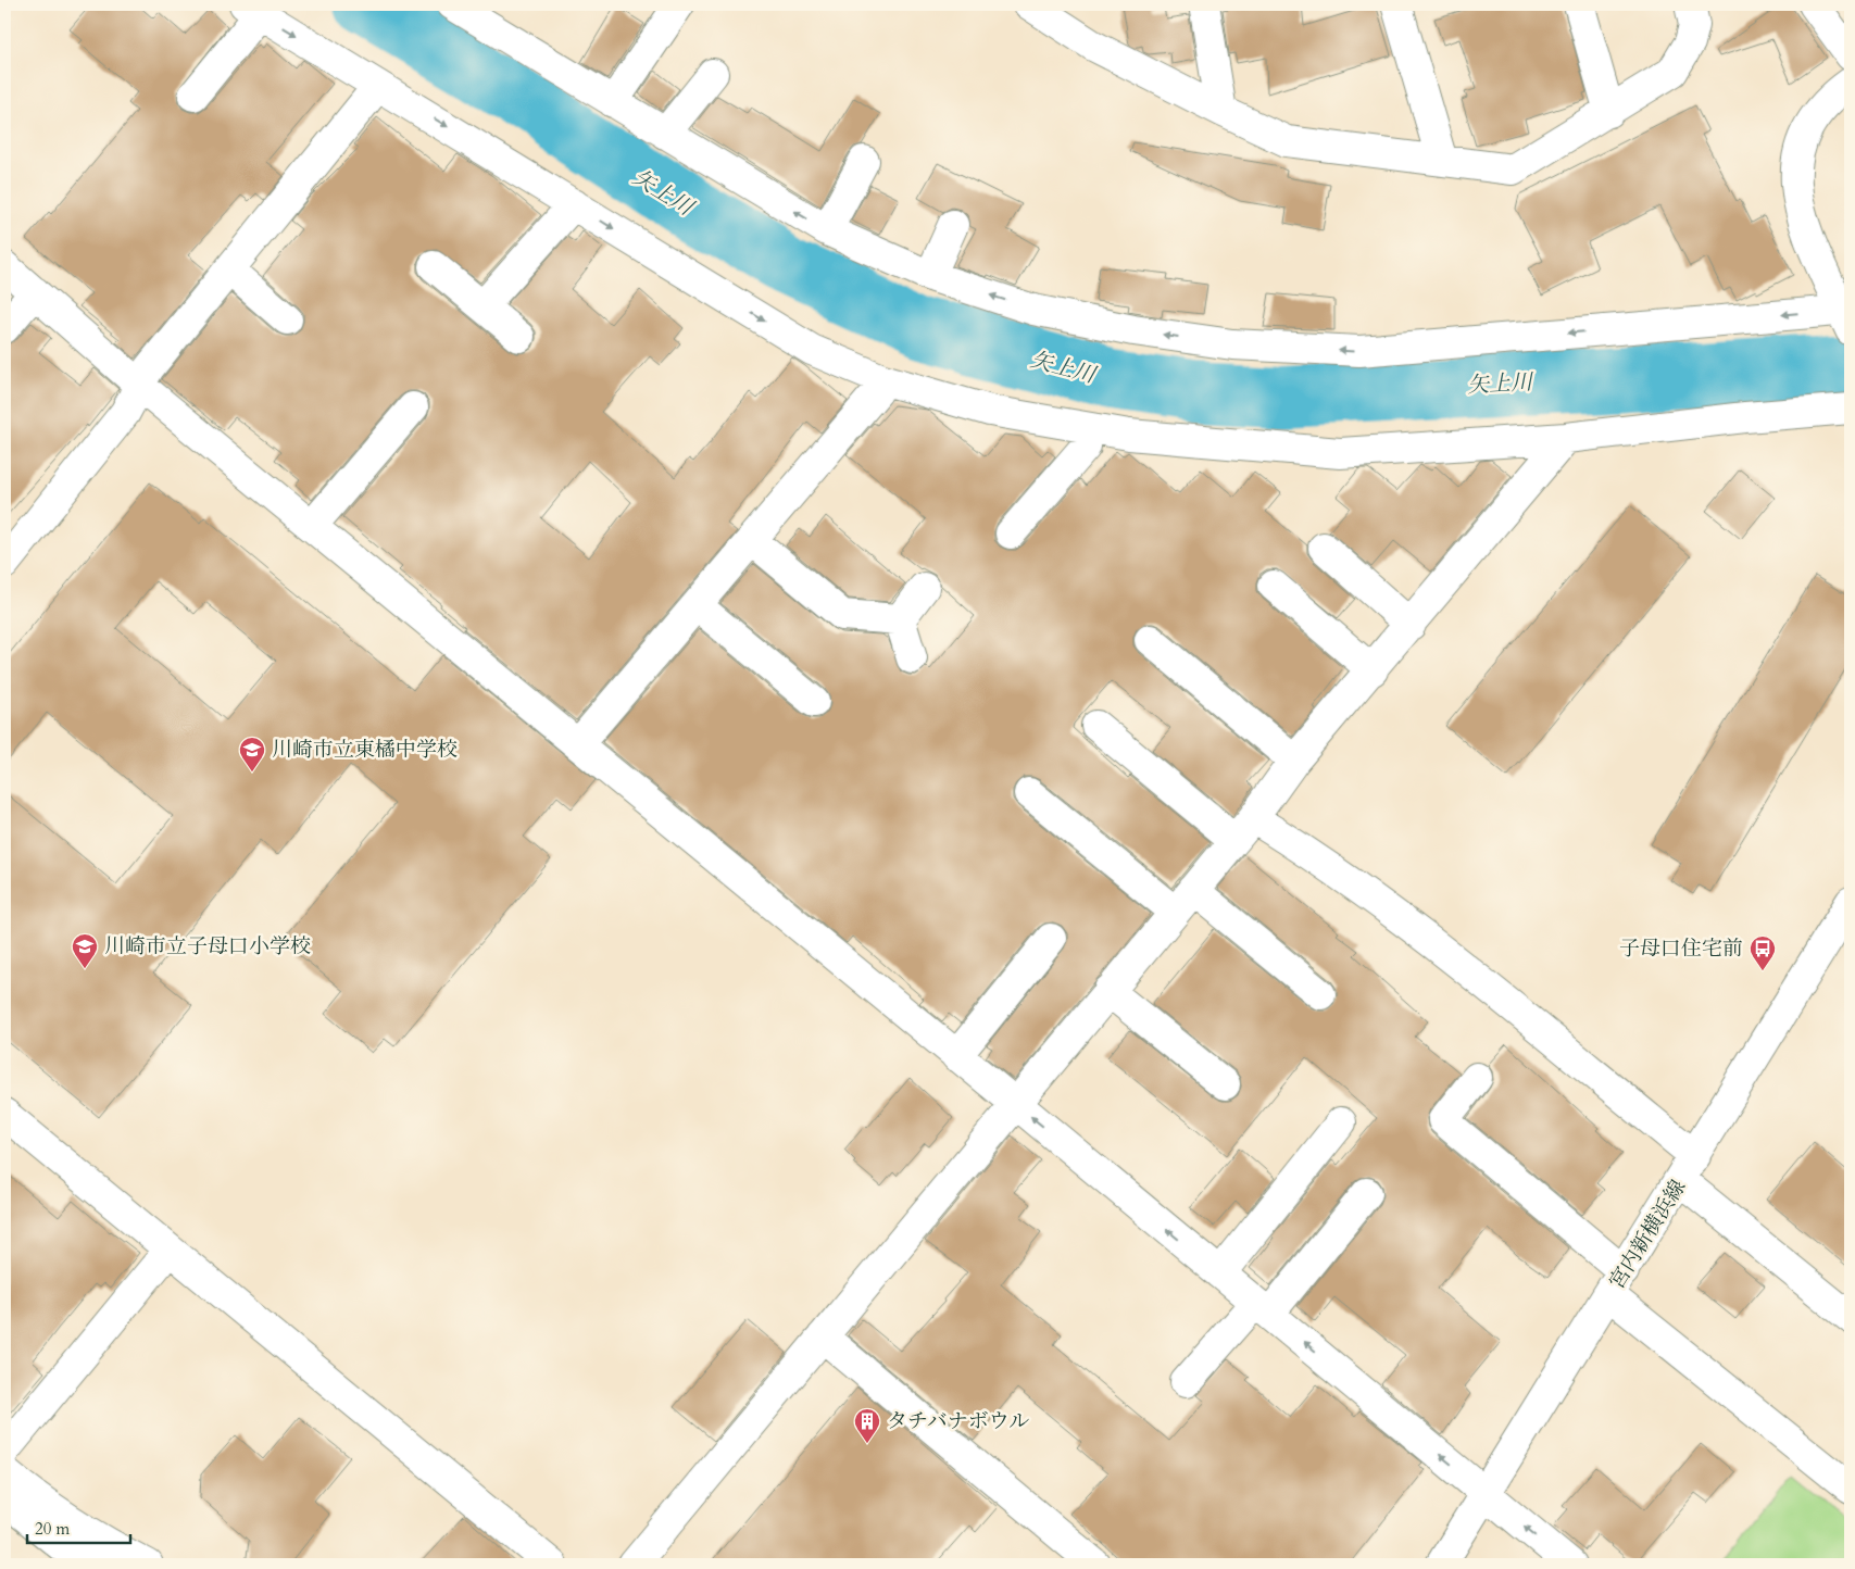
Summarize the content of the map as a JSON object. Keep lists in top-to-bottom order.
{
  "streets": {
    "street": ["宮内新横浜線"]
  },
  "water": ["矢上川"],
  "places": {
    "school or university": ["川崎市立東橘中学校", "川崎市立子母口小学校"],
    "bus stop": ["子母口住宅前"],
    "building": ["タチバナボウル"]
  },
  "scale_bar": "20 m"
}
